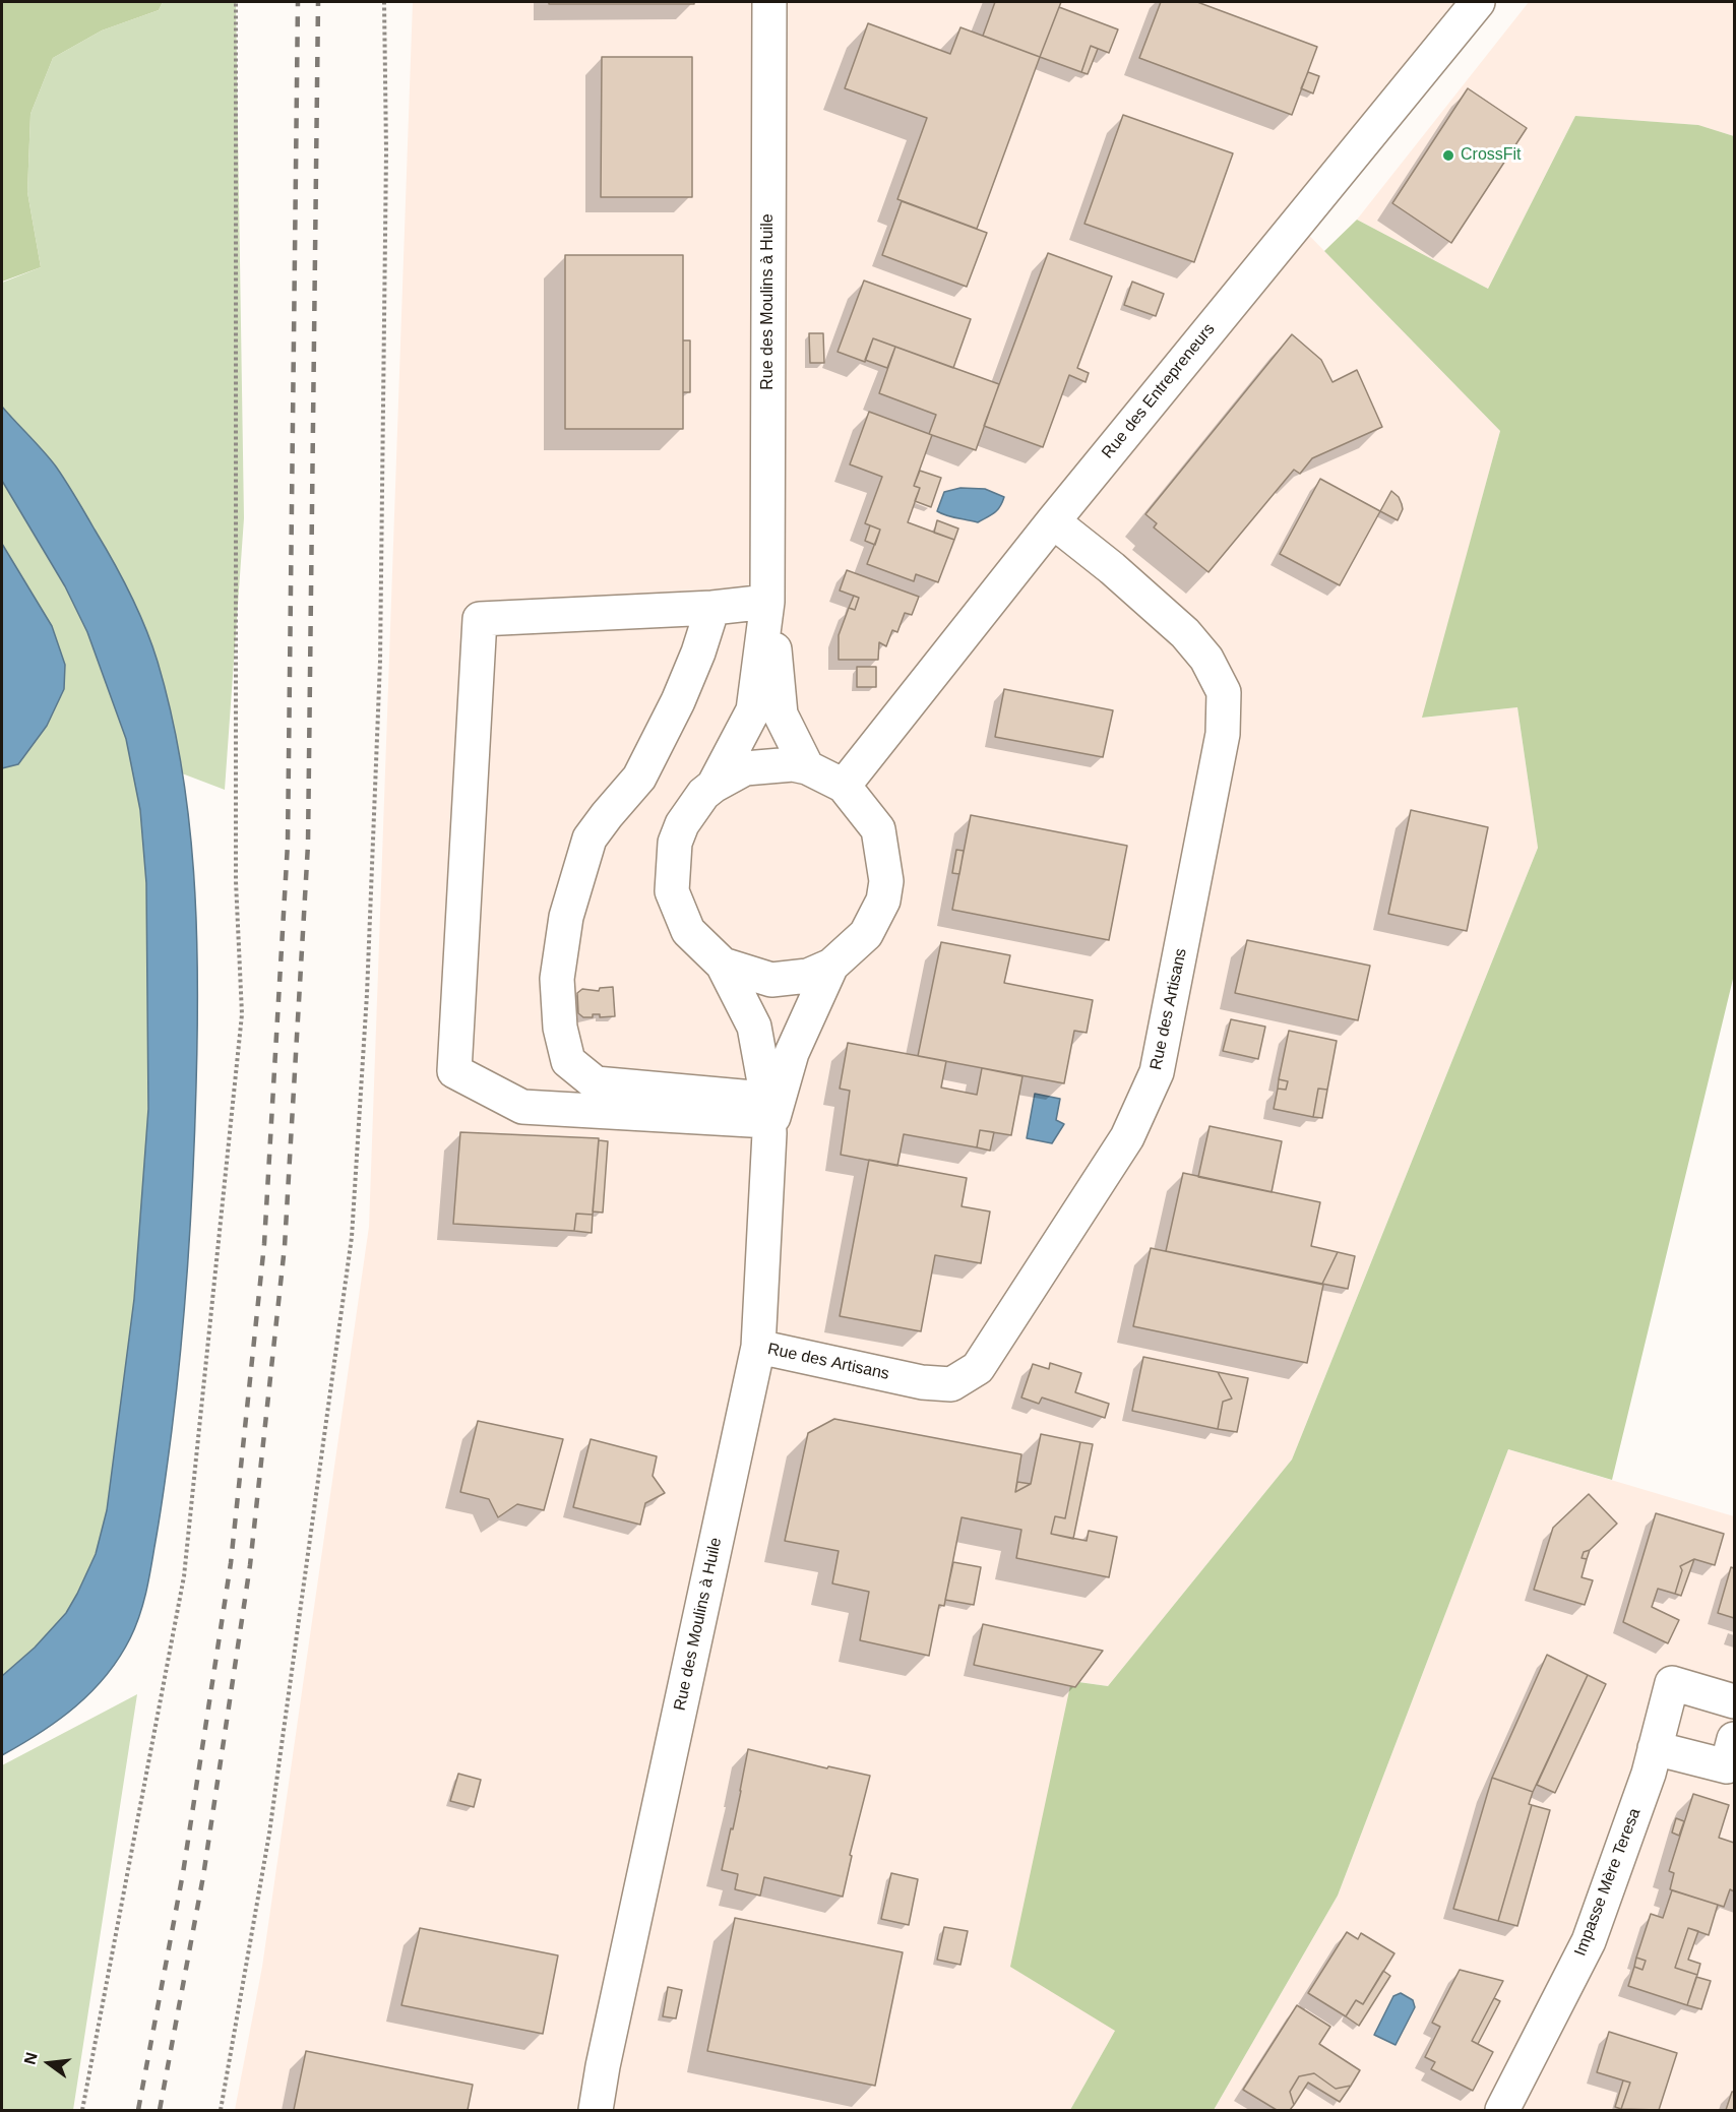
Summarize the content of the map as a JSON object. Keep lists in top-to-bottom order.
{
  "streets": {
    "street": [
      "Rue des Moulins à Huile",
      "Rue des Entrepreneurs",
      "Rue des Artisans",
      "Impasse Mère Teresa"
    ]
  },
  "crossings": [
    ["Rue des Moulins à Huile", "Rue des Entrepreneurs"],
    ["Rue des Moulins à Huile", "Rue des Artisans"],
    ["Rue des Entrepreneurs", "Rue des Artisans"]
  ],
  "places": ["CrossFit"],
  "north": "left"
}
